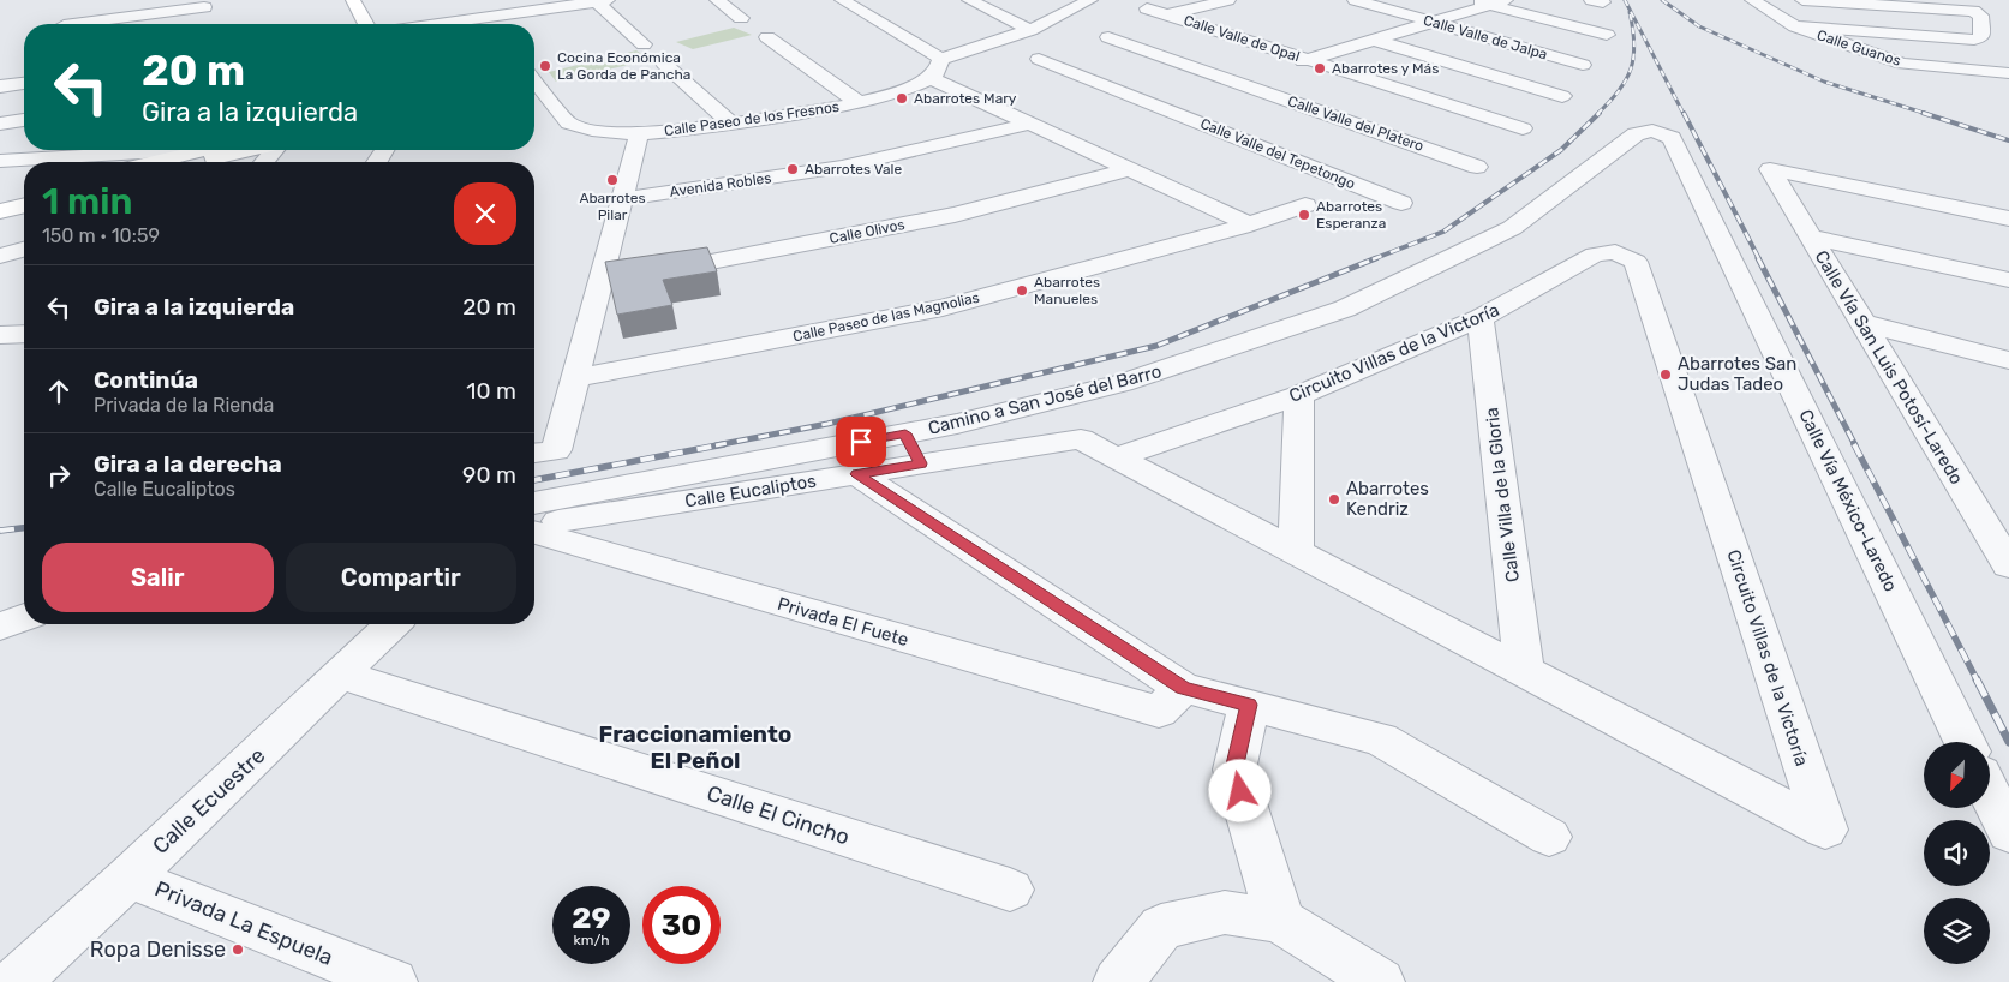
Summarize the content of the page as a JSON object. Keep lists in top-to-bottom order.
{
  "streets": {
    "street": [
      "Calle Valle de Jalpa",
      "Calle Valle de Opal",
      "Calle Guanos",
      "Calle Paseo de los Fresnos",
      "Calle Valle del Platero",
      "Calle Valle del Tepetongo",
      "Avenida Robles",
      "Calle Olivos",
      "Calle Paseo de las Magnolias",
      "Circuito Villas de la Victoría",
      "Calle Vía San Luis Potosí-Laredo",
      "Camino a San José del Barro",
      "Calle Eucaliptos",
      "Calle Villa de la Gloria",
      "Calle Vía México-Laredo",
      "Privada El Fuete",
      "Calle Ecuestre",
      "Calle El Cincho",
      "Privada La Espuela"
    ]
  },
  "crossings": [
    ["Circuito Villas de la Victoría", "Calle Eucaliptos"],
    ["Circuito Villas de la Victoría", "Calle Villa de la Gloria"],
    ["Camino a San José del Barro", "Calle Vía México-Laredo"],
    ["Calle Ecuestre", "Calle El Cincho"],
    ["Calle Ecuestre", "Privada La Espuela"]
  ],
  "districts": ["Fraccionamiento El Peñol"],
  "places": [
    "Cocina Económica La Gorda de Pancha",
    "Abarrotes y Más",
    "Abarrotes Mary",
    "Abarrotes Vale",
    "Abarrotes Pilar",
    "Abarrotes Esperanza",
    "Abarrotes Manueles",
    "Abarrotes San Judas Tadeo",
    "Abarrotes Kendriz",
    "Ropa Denisse"
  ],
  "north": "bottom left",
  "page": {
    "turn": ["20 m", "Gira a la izquierda"],
    "heading": ["1 min", "150 m · 10:59"],
    "list": [
      {
        "name": "Gira a la izquierda",
        "value": "20 m"
      },
      {
        "name": "Continúa",
        "note": "Privada de la Rienda",
        "value": "10 m"
      },
      {
        "name": "Gira a la derecha",
        "note": "Calle Eucaliptos",
        "value": "90 m"
      }
    ],
    "buttons": ["Salir", "Compartir"],
    "speed": "29 km/h",
    "limit": "30"
  }
}
